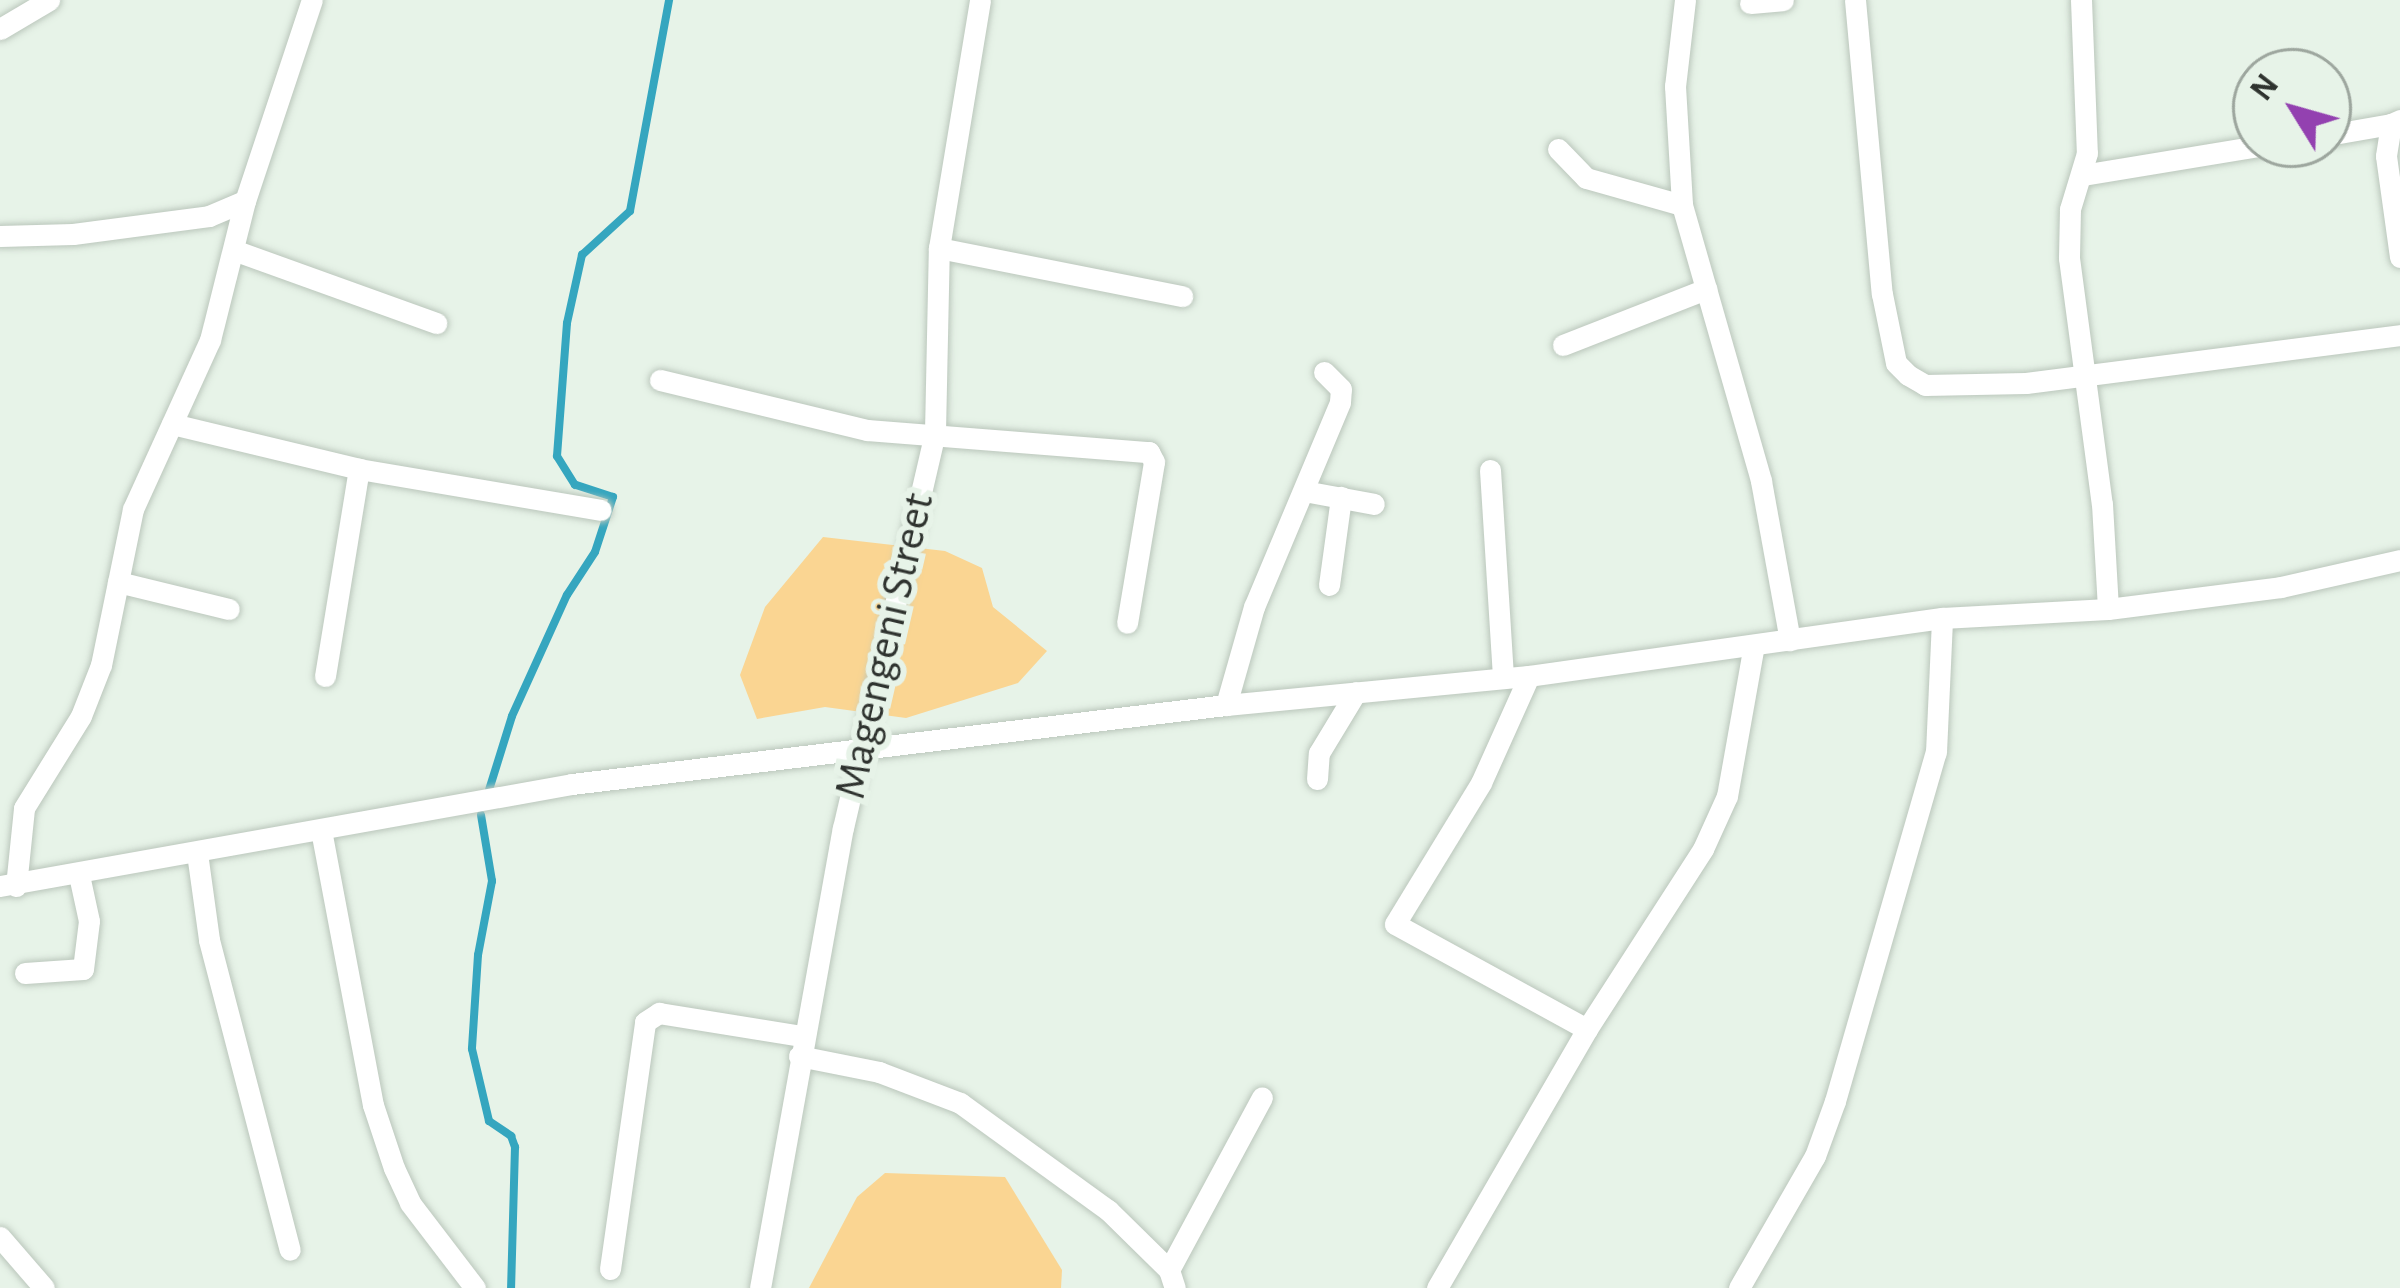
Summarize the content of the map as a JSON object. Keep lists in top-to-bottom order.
{
  "streets": {
    "street": ["Magengeni Street"]
  },
  "north": "top left"
}
